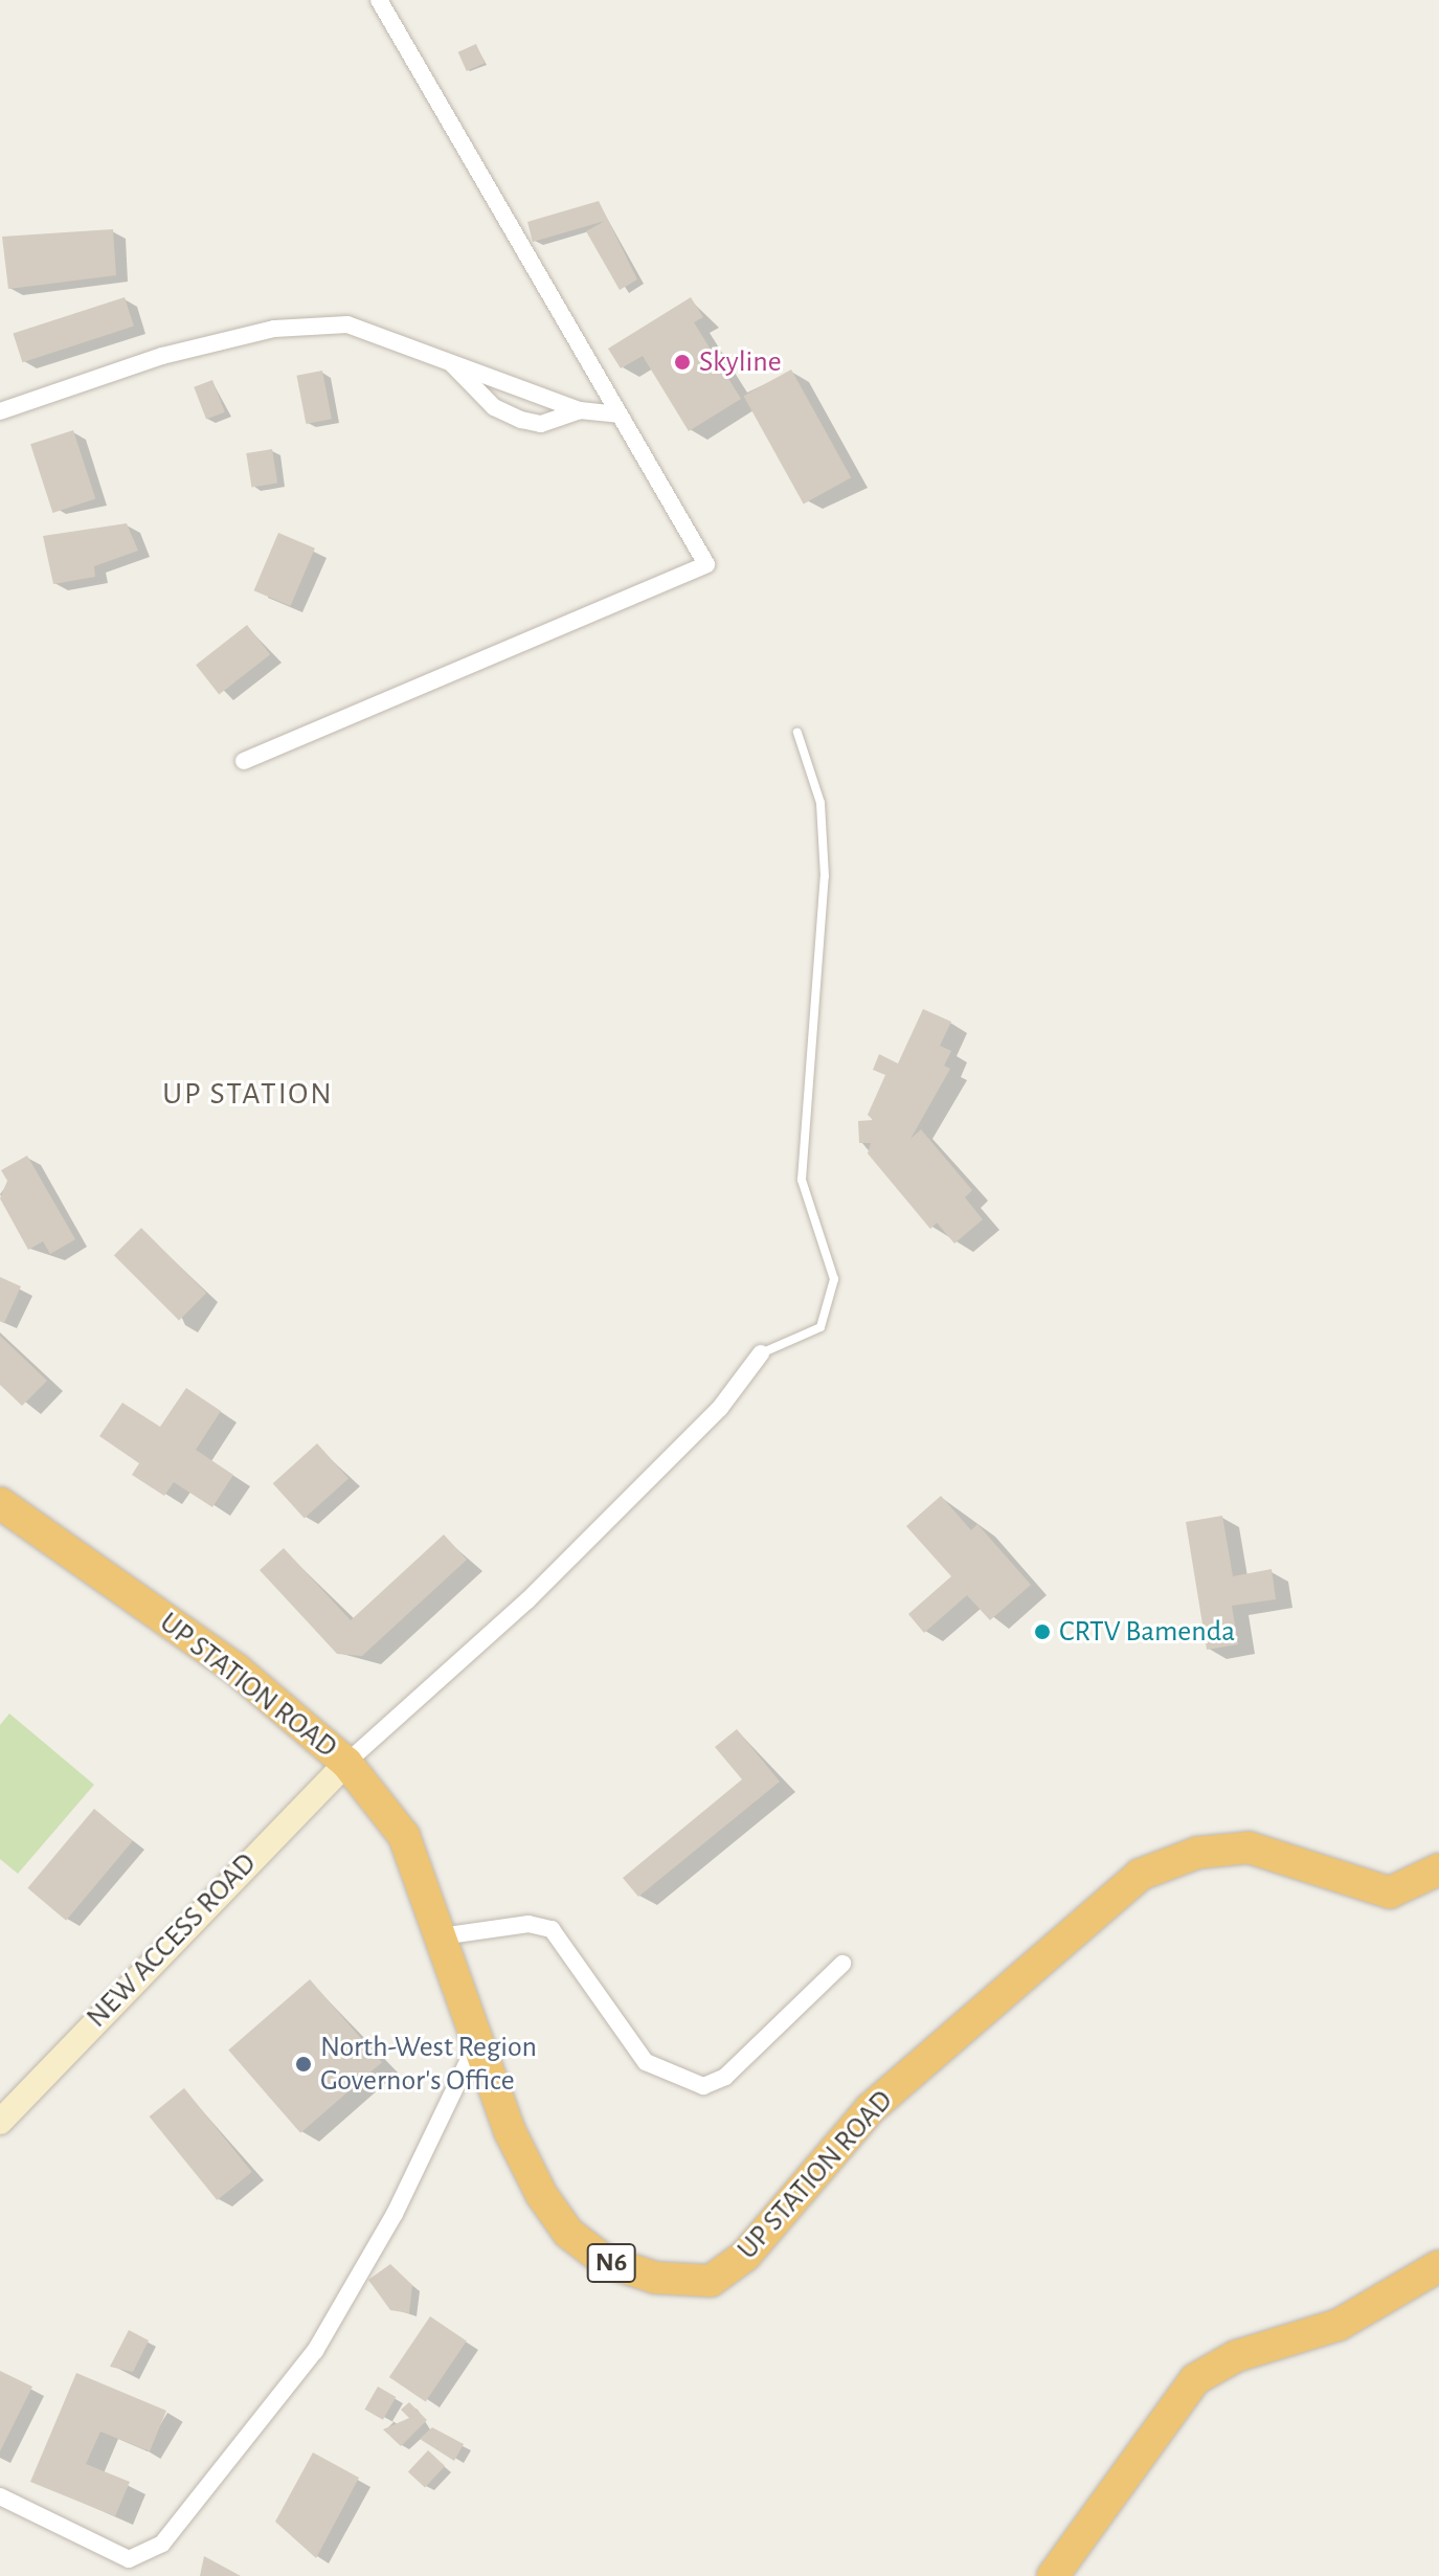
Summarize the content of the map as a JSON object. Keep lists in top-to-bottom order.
{
  "streets": {
    "highway": ["UP STATION ROAD", "N6"],
    "main road": ["NEW ACCESS ROAD"]
  },
  "crossings": [
    ["UP STATION ROAD", "NEW ACCESS ROAD"]
  ],
  "districts": ["UP STATION"],
  "places": ["Skyline", "CRTV Bamenda", "North-West Region Governor's Office"]
}
